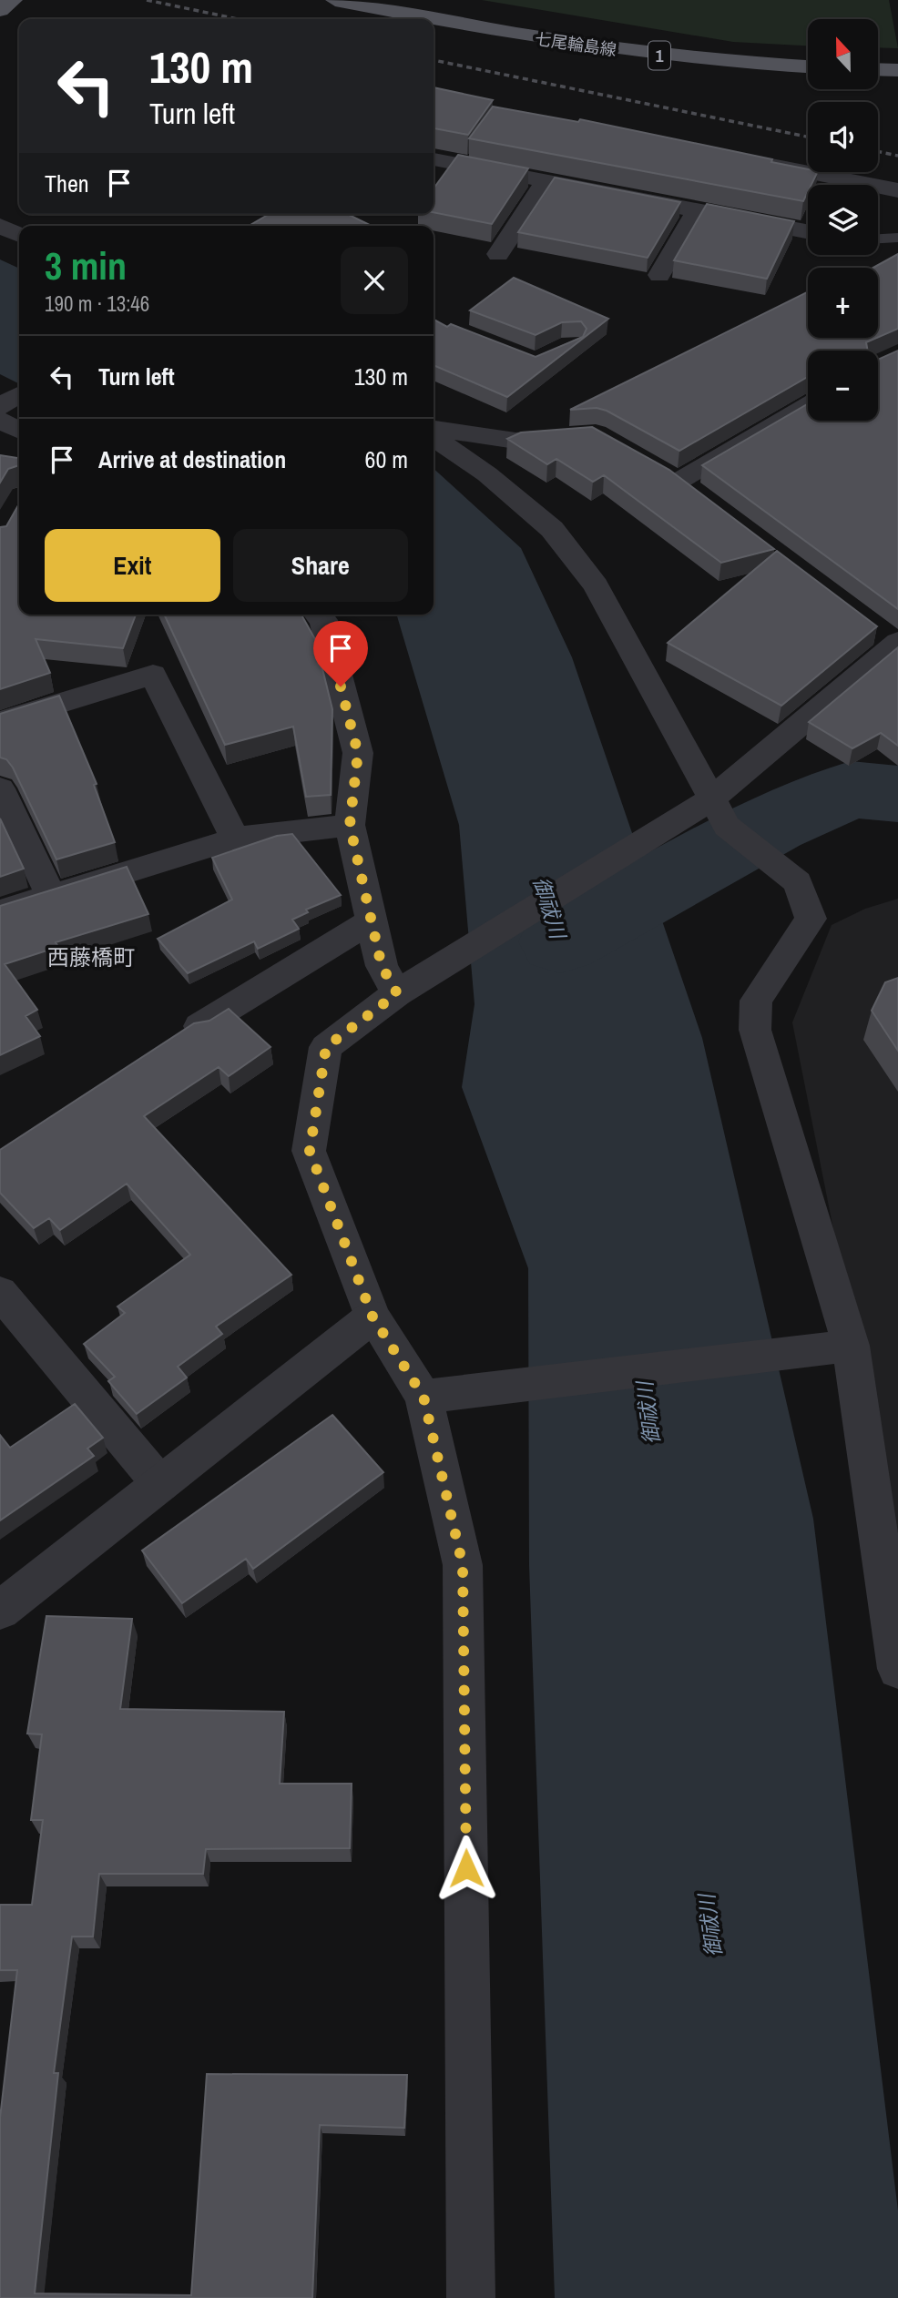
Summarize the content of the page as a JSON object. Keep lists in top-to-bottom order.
{
  "streets": {
    "main road": ["七尾輪島線", "1"]
  },
  "districts": ["西藤橋町"],
  "water": ["御祓川"],
  "north": "top",
  "page": {
    "map_buttons": ["+", "−"],
    "turn": ["130 m", "Turn left"],
    "then": "Then",
    "heading": ["3 min", "190 m · 13:46"],
    "list": [
      {
        "name": "Turn left",
        "value": "130 m"
      },
      {
        "name": "Arrive at destination",
        "value": "60 m"
      }
    ],
    "buttons": ["Exit", "Share"]
  }
}
